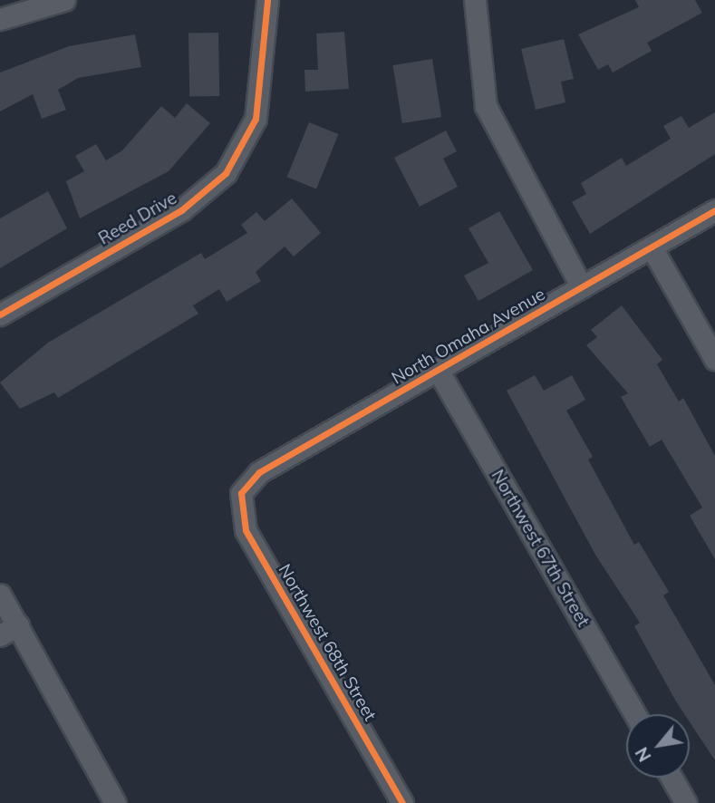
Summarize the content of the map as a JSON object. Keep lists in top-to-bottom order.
{
  "streets": {
    "street": [
      "Reed Drive",
      "North Omaha Avenue",
      "Northwest 67th Street",
      "Northwest 68th Street"
    ]
  },
  "crossings": [
    ["North Omaha Avenue", "Northwest 67th Street"],
    ["North Omaha Avenue", "Northwest 68th Street"]
  ],
  "north": "bottom left"
}
